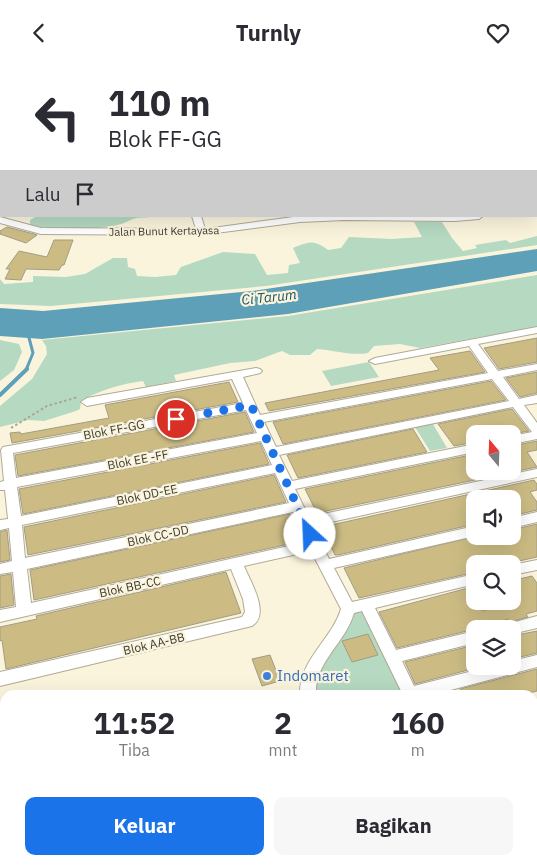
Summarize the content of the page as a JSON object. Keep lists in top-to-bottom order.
{
  "streets": {
    "street": [
      "Jalan Bunut Kertayasa",
      "Blok FF-GG",
      "Blok EE -FF",
      "Blok DD-EE",
      "Blok CC-DD",
      "Blok BB-CC",
      "Blok AA-BB"
    ]
  },
  "crossings": [
    ["Blok FF-GG", "Blok EE -FF"],
    ["Blok BB-CC", "Blok AA-BB"]
  ],
  "water": ["Ci Tarum"],
  "places": ["Indomaret"],
  "north": "top",
  "page": {
    "header": "Turnly",
    "turn": ["110 m", "Blok FF-GG"],
    "then": "Lalu",
    "eta": [
      "11:52",
      "Tiba",
      "2",
      "mnt",
      "160",
      "m"
    ],
    "buttons": ["Keluar", "Bagikan"]
  }
}
